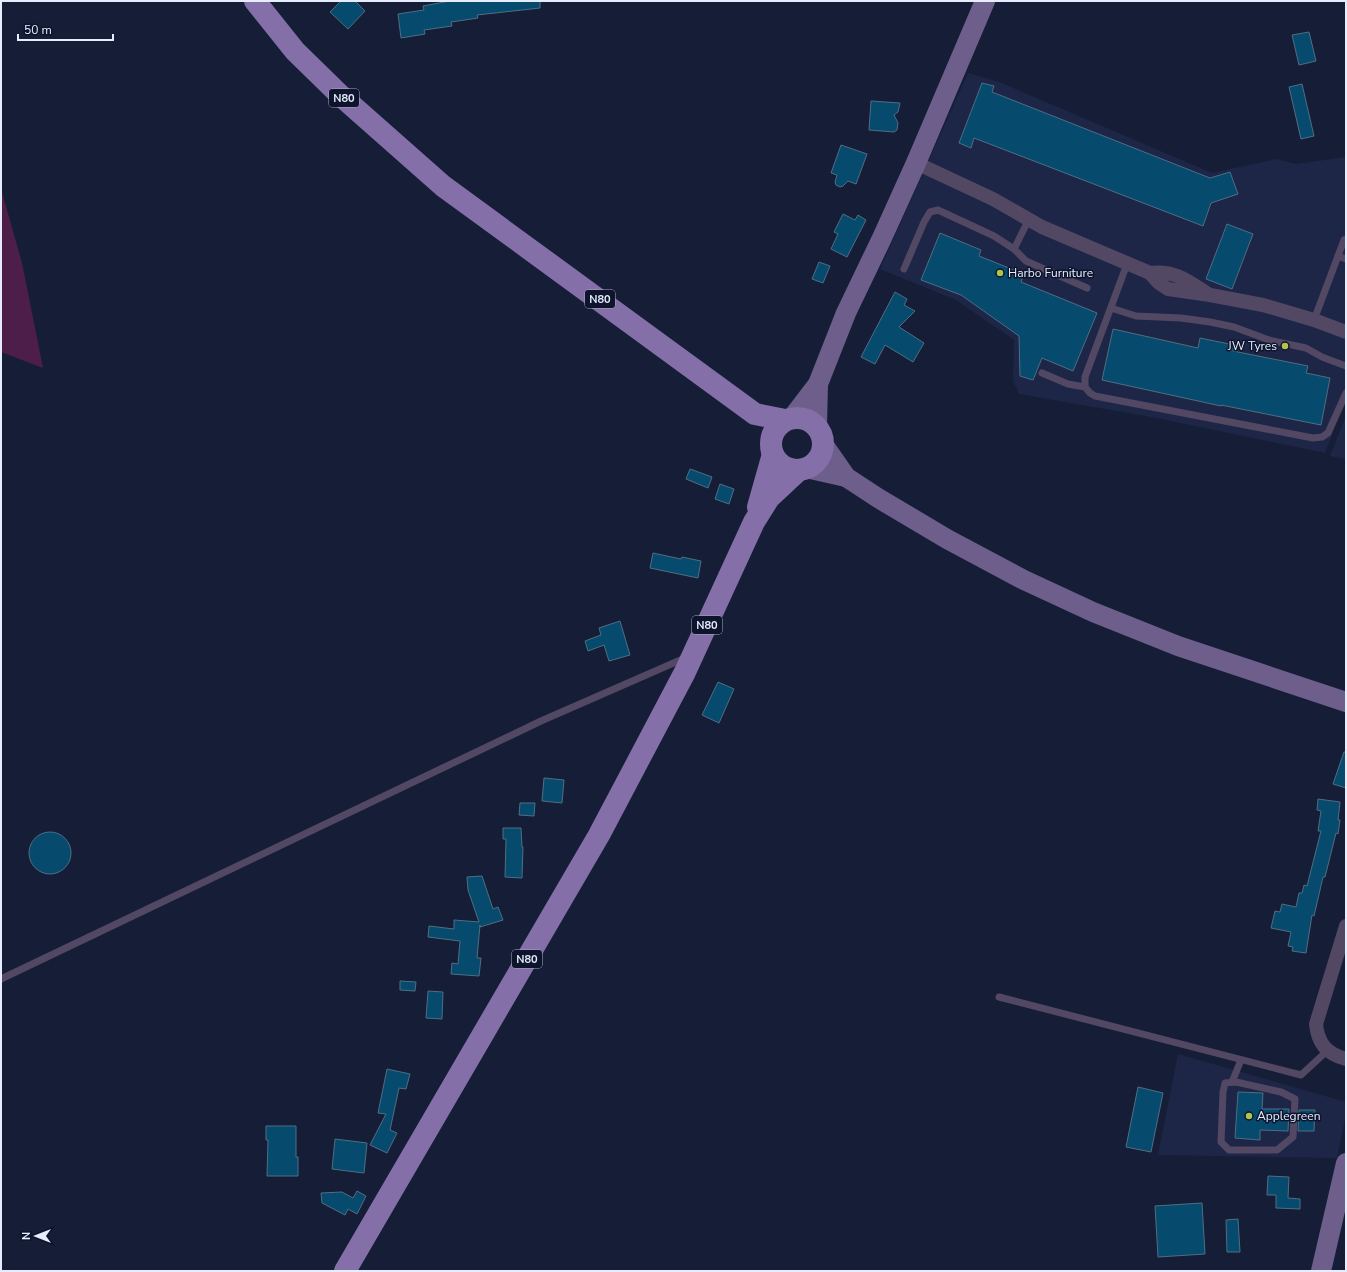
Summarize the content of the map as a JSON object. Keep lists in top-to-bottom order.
{
  "streets": {
    "main road": ["N80"]
  },
  "places": ["Harbo Furniture", "JW Tyres", "Applegreen"],
  "scale_bar": "50 m",
  "north": "left"
}
